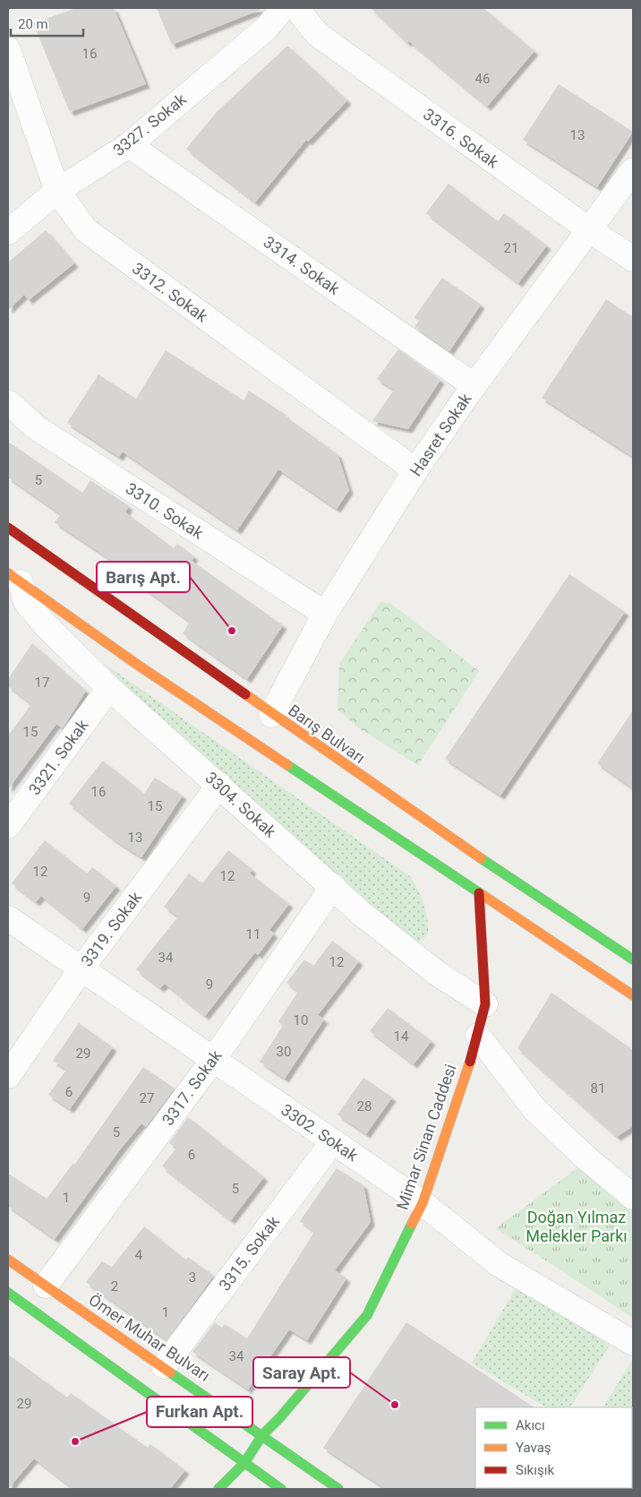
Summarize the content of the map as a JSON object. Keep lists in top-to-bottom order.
{
  "streets": {
    "main road": ["Barış Bulvarı", "Mimar Sinan Caddesi", "Ömer Muhar Bulvarı"],
    "street": [
      "3327. Sokak",
      "3316. Sokak",
      "3314. Sokak",
      "3312. Sokak",
      "Hasret Sokak",
      "3310. Sokak",
      "3321. Sokak",
      "3304. Sokak",
      "3319. Sokak",
      "3317. Sokak",
      "3302. Sokak",
      "3315. Sokak"
    ]
  },
  "crossings": [
    ["3327. Sokak", "3314. Sokak"],
    ["3327. Sokak", "3312. Sokak"],
    ["3316. Sokak", "Hasret Sokak"],
    ["3314. Sokak", "Hasret Sokak"],
    ["3312. Sokak", "Hasret Sokak"],
    ["Hasret Sokak", "3310. Sokak"],
    ["Hasret Sokak", "Barış Bulvarı"],
    ["3321. Sokak", "3304. Sokak"],
    ["3304. Sokak", "3319. Sokak"],
    ["3304. Sokak", "3317. Sokak"],
    ["3304. Sokak", "Mimar Sinan Caddesi"],
    ["3319. Sokak", "3302. Sokak"],
    ["3317. Sokak", "3302. Sokak"],
    ["3317. Sokak", "Ömer Muhar Bulvarı"],
    ["3302. Sokak", "Mimar Sinan Caddesi"],
    ["3302. Sokak", "3315. Sokak"],
    ["Mimar Sinan Caddesi", "Ömer Muhar Bulvarı"],
    ["3315. Sokak", "Ömer Muhar Bulvarı"]
  ],
  "parks": ["Doğan Yılmaz Melekler Parkı"],
  "places": ["Barış Apt.", "Saray Apt.", "Furkan Apt."],
  "house_numbers": [
    "16",
    "46",
    "13",
    "21",
    "5",
    "17",
    "15",
    "16",
    "15",
    "13",
    "12",
    "12",
    "9",
    "11",
    "34",
    "12",
    "9",
    "10",
    "14",
    "30",
    "29",
    "81",
    "6",
    "27",
    "28",
    "5",
    "6",
    "5",
    "1",
    "4",
    "3",
    "2",
    "1",
    "34",
    "29"
  ],
  "legend": ["Akıcı", "Yavaş", "Sıkışık"],
  "scale_bar": "20 m"
}
